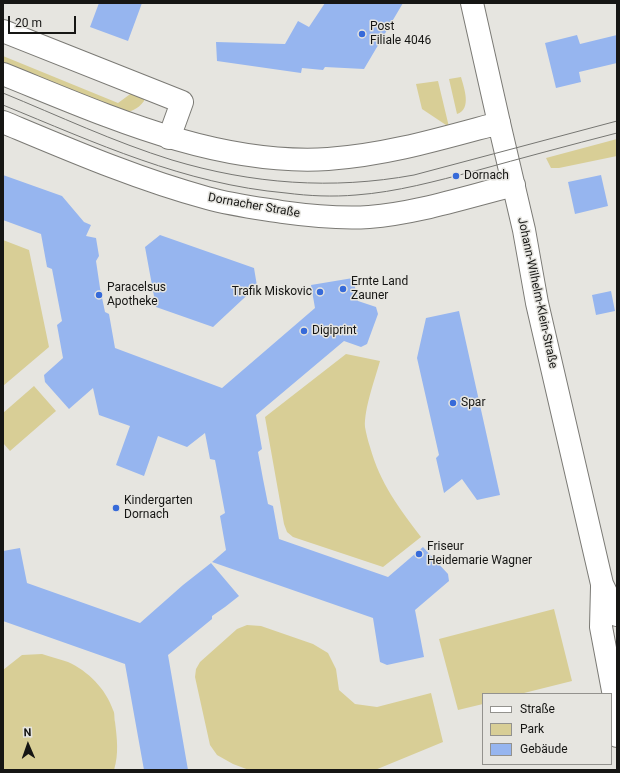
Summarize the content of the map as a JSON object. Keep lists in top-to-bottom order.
{
  "streets": {
    "street": ["Dornacher Straße", "Johann-Wilhelm-Klein-Straße"]
  },
  "crossings": [
    ["Dornacher Straße", "Johann-Wilhelm-Klein-Straße"]
  ],
  "places": [
    "Post Filiale 4046",
    "Dornach",
    "Ernte Land Zauner",
    "Trafik Miskovic",
    "Paracelsus Apotheke",
    "Digiprint",
    "Spar",
    "Kindergarten Dornach",
    "Friseur Heidemarie Wagner"
  ],
  "legend": ["Straße", "Park", "Gebäude"],
  "scale_bar": "20 m",
  "north": "top"
}
